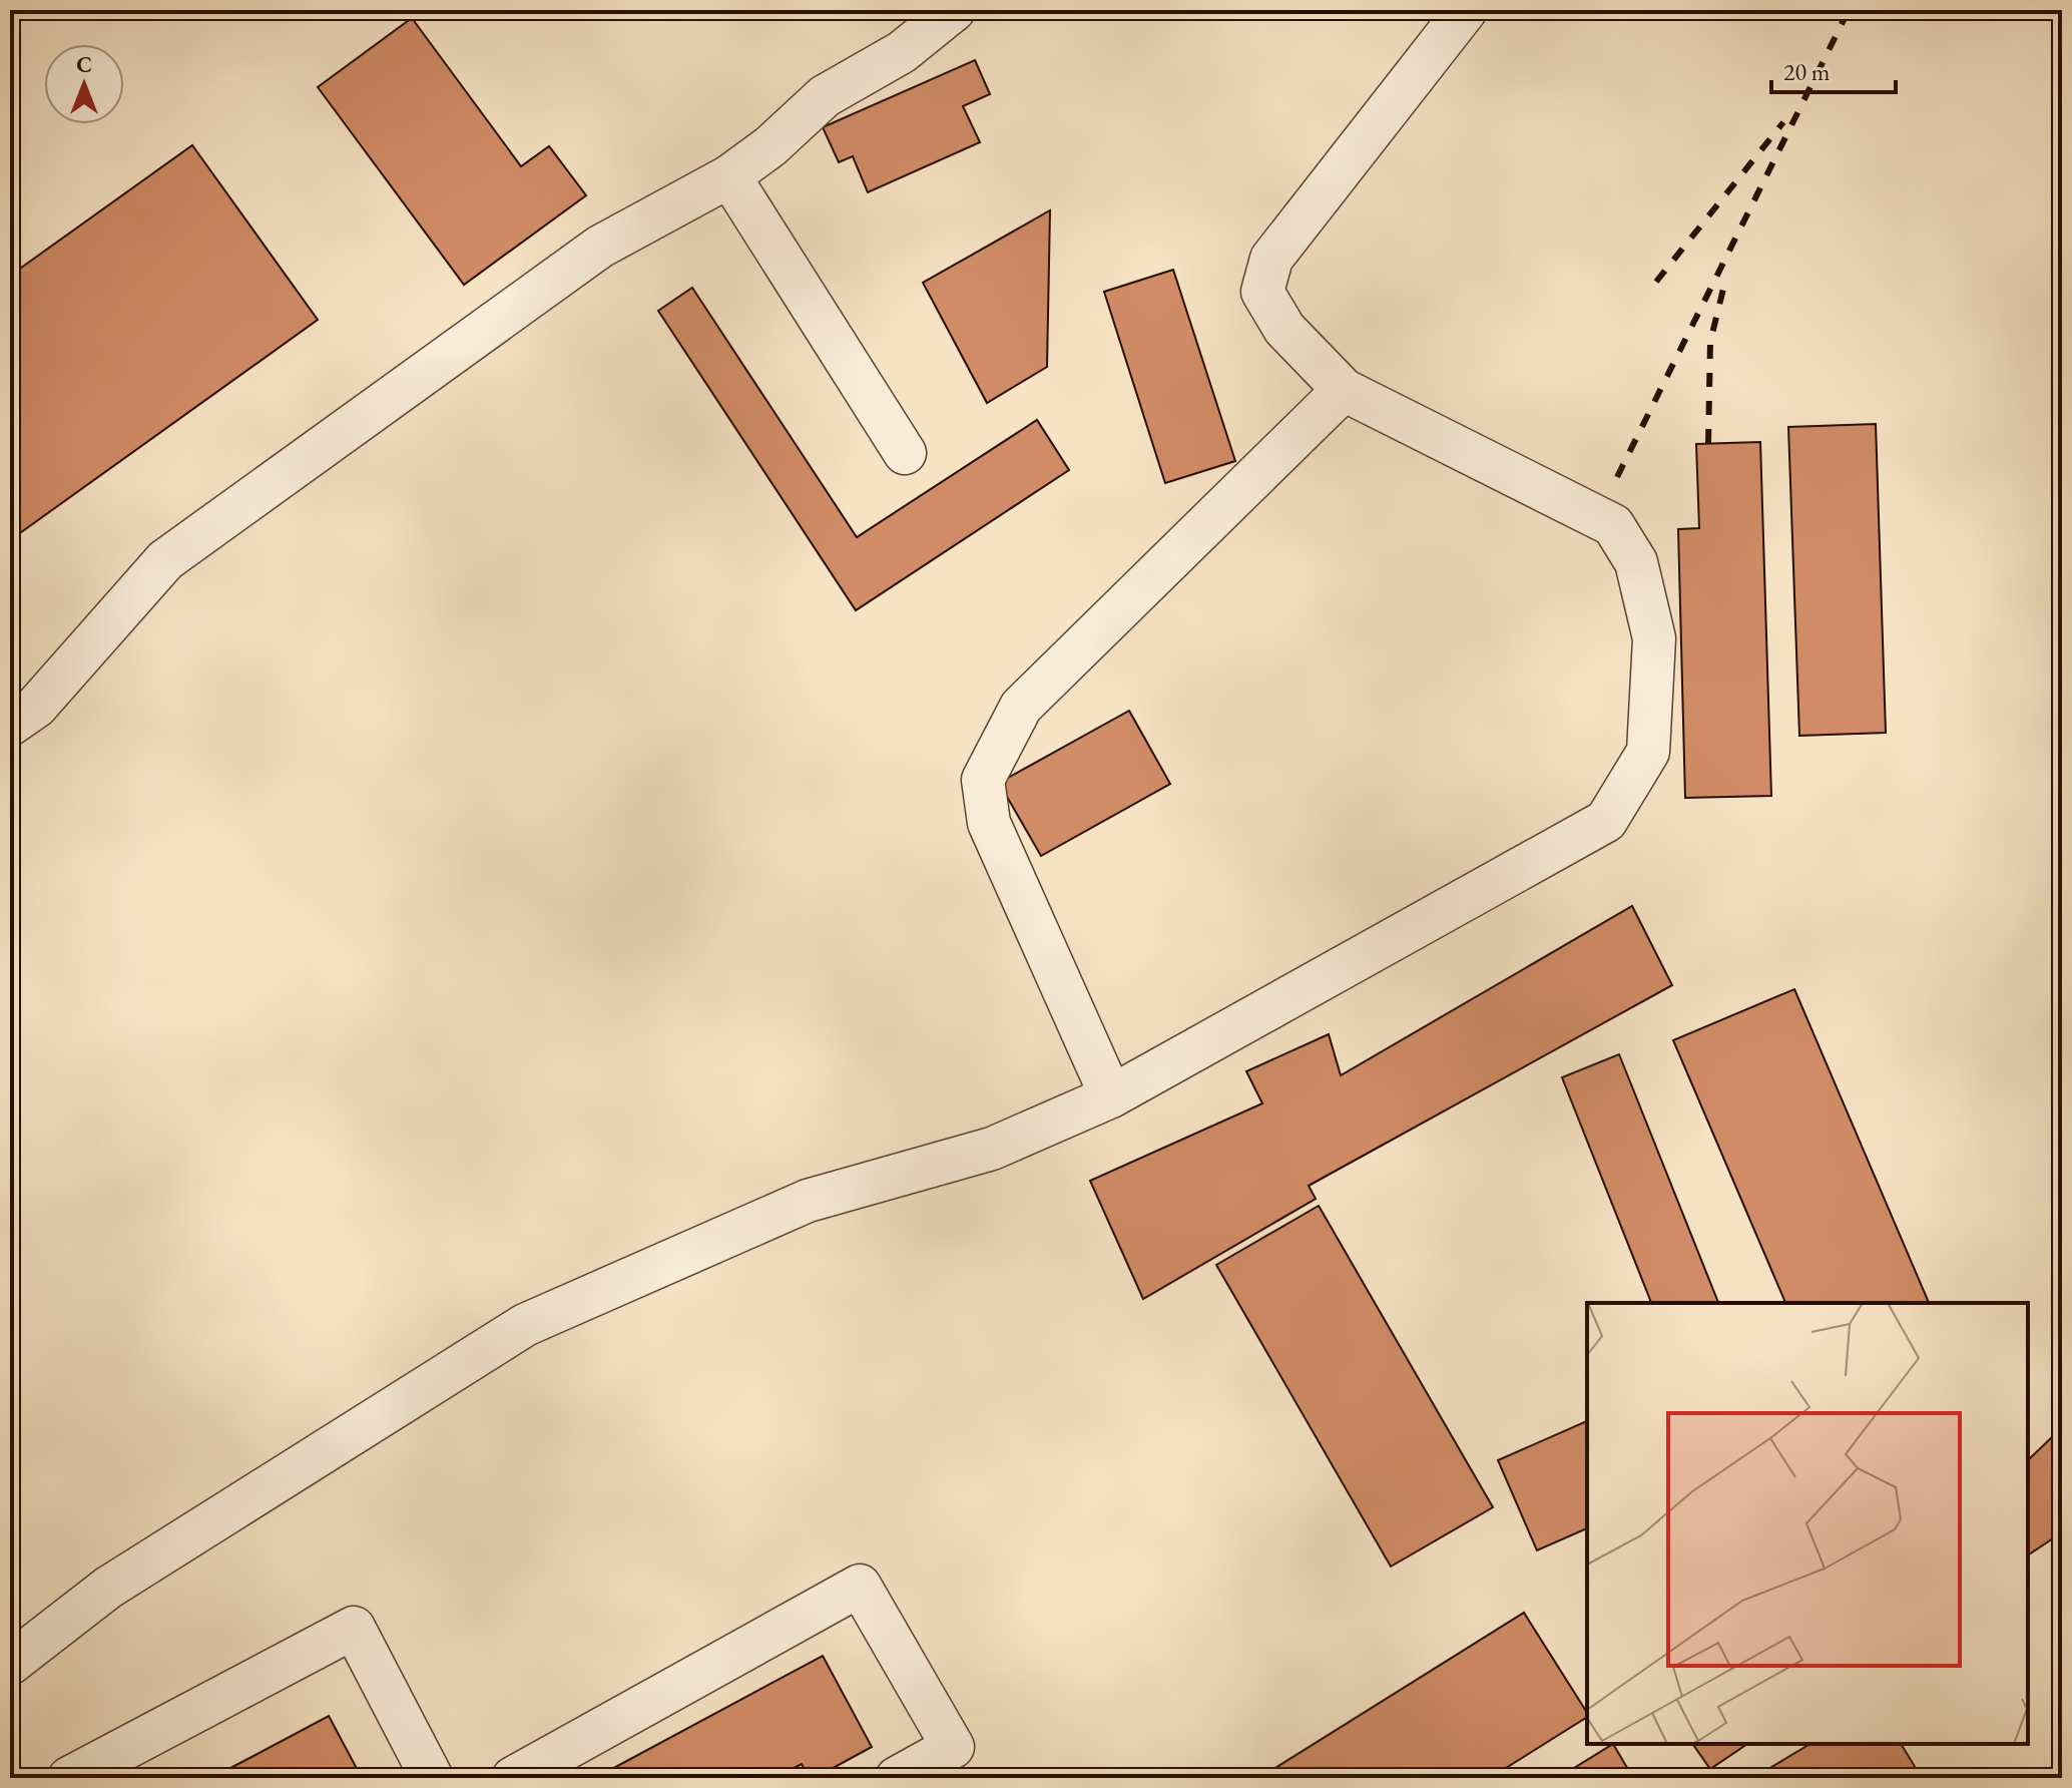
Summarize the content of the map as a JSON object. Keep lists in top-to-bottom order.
{
  "scale_bar": "20 m",
  "north": "top"
}
